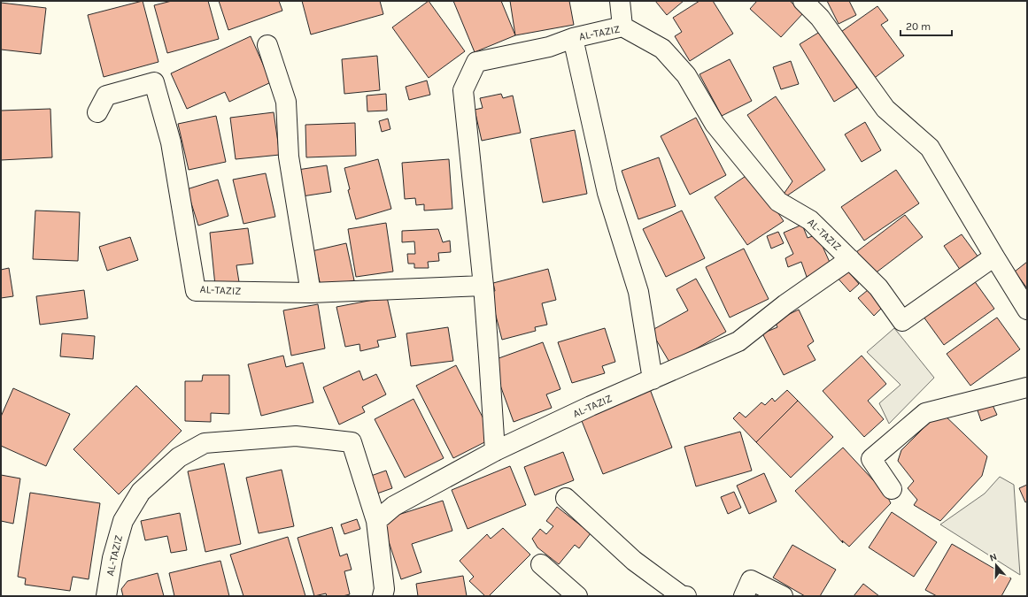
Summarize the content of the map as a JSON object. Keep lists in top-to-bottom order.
{
  "streets": {
    "street": ["AL-TAZIZ"]
  },
  "scale_bar": "20 m",
  "north": "top"
}
